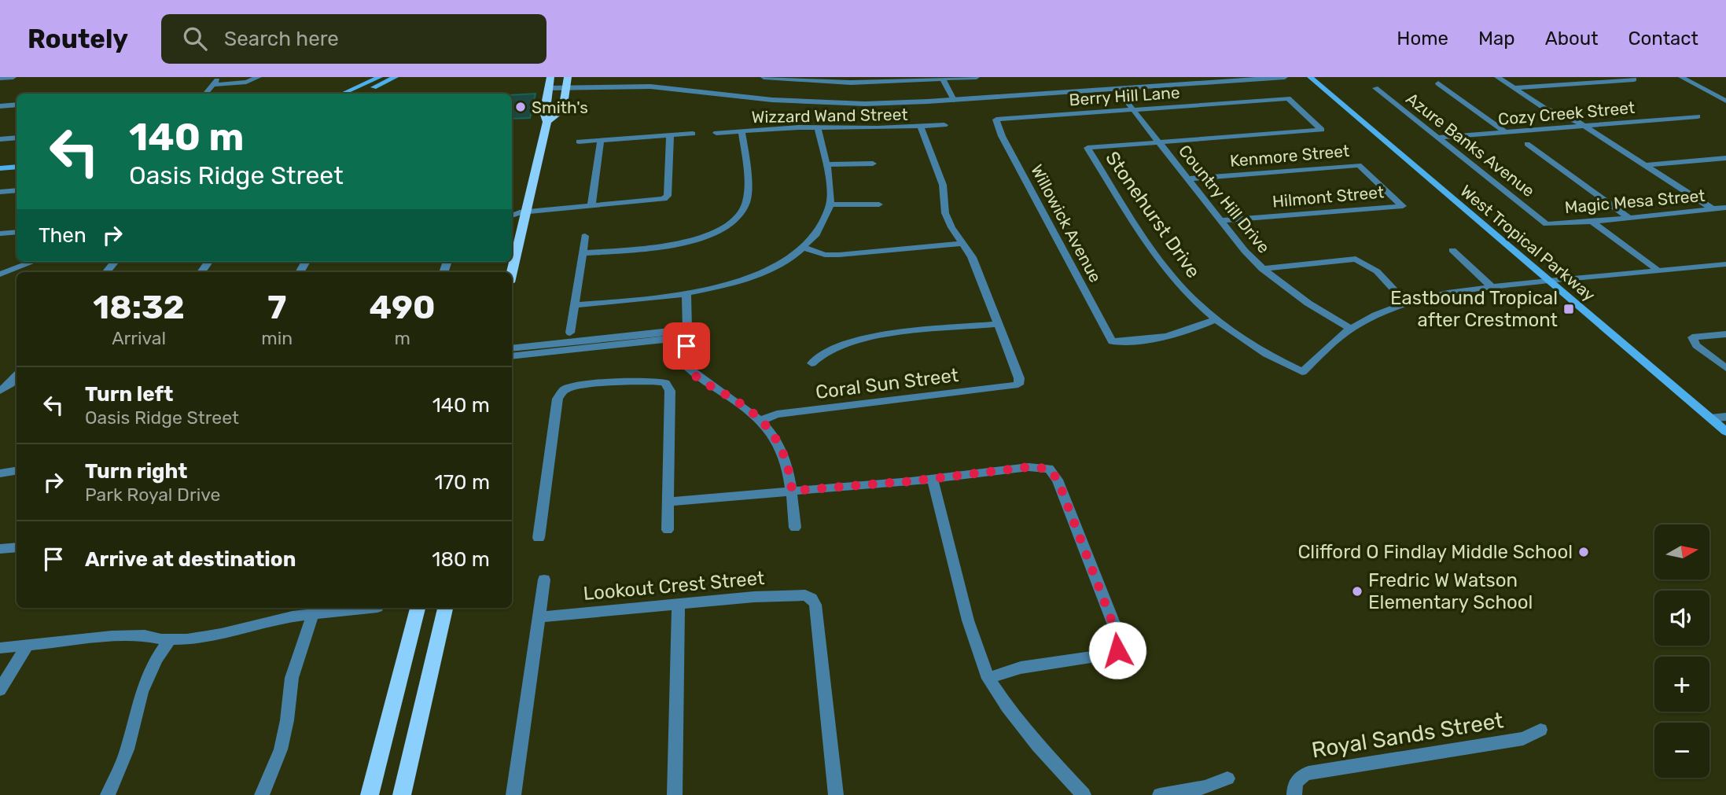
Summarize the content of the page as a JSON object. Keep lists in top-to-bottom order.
{
  "streets": {
    "main road": ["West Tropical Parkway"],
    "street": [
      "Berry Hill Lane",
      "Cozy Creek Street",
      "Wizzard Wand Street",
      "Azure Banks Avenue",
      "Kenmore Street",
      "Hilmont Street",
      "Country Hill Drive",
      "Magic Mesa Street",
      "Stonehurst Drive",
      "Willowick Avenue",
      "Coral Sun Street",
      "Lookout Crest Street",
      "Royal Sands Street"
    ]
  },
  "crossings": [
    ["Berry Hill Lane", "Country Hill Drive"],
    ["Berry Hill Lane", "Stonehurst Drive"],
    ["Berry Hill Lane", "Willowick Avenue"],
    ["Cozy Creek Street", "Azure Banks Avenue"],
    ["Azure Banks Avenue", "Magic Mesa Street"],
    ["Kenmore Street", "Hilmont Street"],
    ["Kenmore Street", "Country Hill Drive"],
    ["Hilmont Street", "Country Hill Drive"],
    ["Country Hill Drive", "Stonehurst Drive"],
    ["Stonehurst Drive", "Willowick Avenue"]
  ],
  "places": {
    "other": ["Smith's", "Clifford O Findlay Middle School", "Fredric W Watson Elementary School"],
    "transit": ["Eastbound Tropical after Crestmont"]
  },
  "north": "right",
  "page": {
    "header": "Routely",
    "search": "Search here",
    "nav": [
      "Home",
      "Map",
      "About",
      "Contact"
    ],
    "turn": ["140 m", "Oasis Ridge Street"],
    "then": "Then",
    "eta": [
      "18:32",
      "Arrival",
      "7",
      "min",
      "490",
      "m"
    ],
    "list": [
      {
        "name": "Turn left",
        "note": "Oasis Ridge Street",
        "value": "140 m"
      },
      {
        "name": "Turn right",
        "note": "Park Royal Drive",
        "value": "170 m"
      },
      {
        "name": "Arrive at destination",
        "value": "180 m"
      }
    ],
    "map_buttons": ["+", "−"]
  }
}
